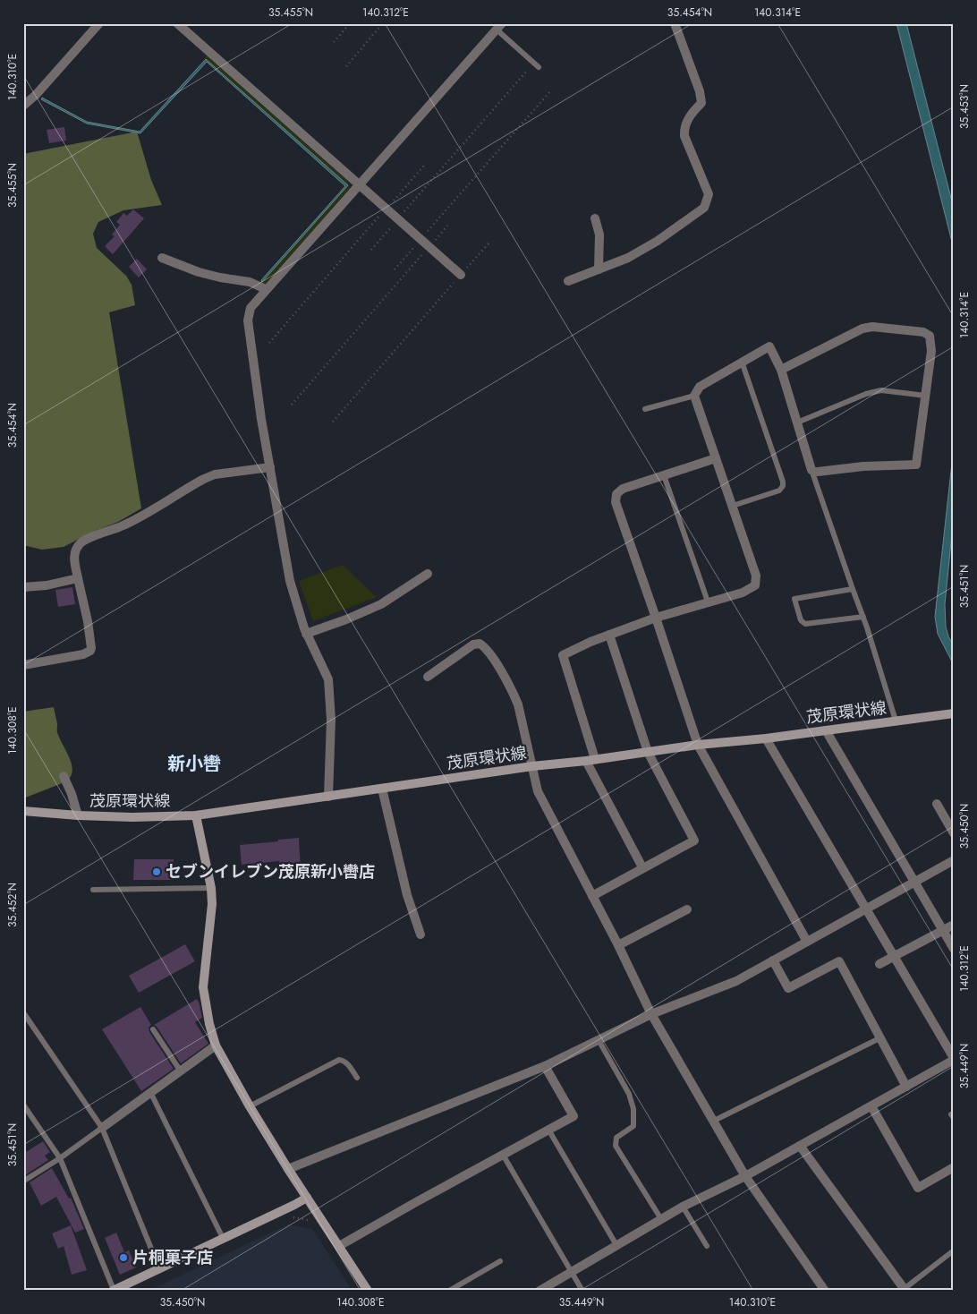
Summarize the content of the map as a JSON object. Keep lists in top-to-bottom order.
{
  "streets": {
    "main road": ["茂原環状線"]
  },
  "districts": ["新小轡"],
  "places": ["セブンイレブン茂原新小轡店", "片桐菓子店"],
  "coordinates": [
    "35.455°N",
    "140.312°E",
    "35.454°N",
    "140.314°E",
    "140.310°E",
    "35.453°N",
    "35.451°N",
    "140.308°E",
    "35.450°N",
    "35.452°N",
    "35.449°N"
  ]
}
